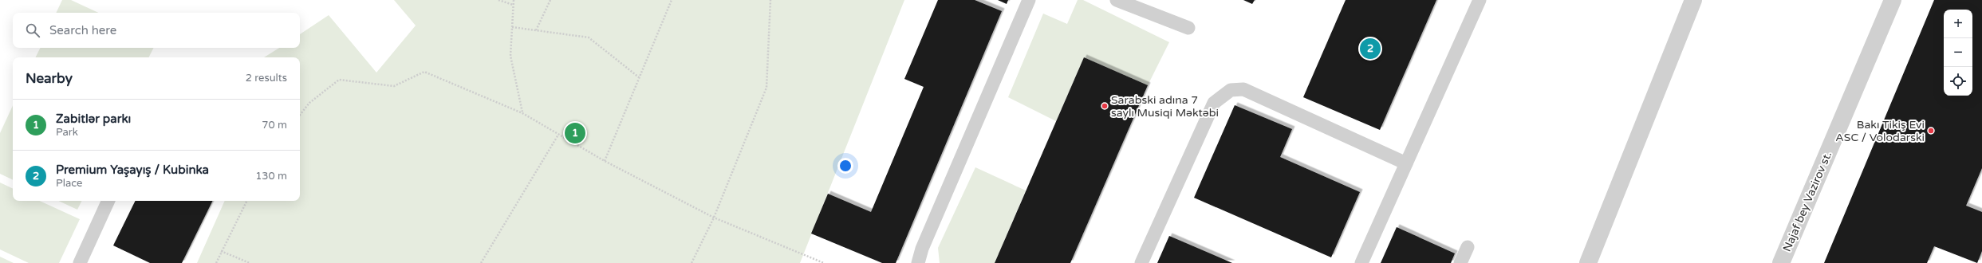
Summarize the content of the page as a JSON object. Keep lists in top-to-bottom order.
{
  "streets": {
    "street": ["Najaf bey Vazirov st."]
  },
  "places": ["Sarabski adına 7 saylı Musiqi Məktəbi", "Bakı Tikiş Evi ASC / Volodarski"],
  "page": {
    "map_buttons": ["+", "−"],
    "search": "Search here",
    "pins": ["2", "1"],
    "heading": ["Nearby", "2 results"],
    "list": [
      {
        "mark": "1",
        "name": "Zabitlər parkı",
        "note": "Park",
        "value": "70 m"
      },
      {
        "mark": "2",
        "name": "Premium Yaşayış / Kubinka",
        "note": "Place",
        "value": "130 m"
      }
    ]
  }
}
